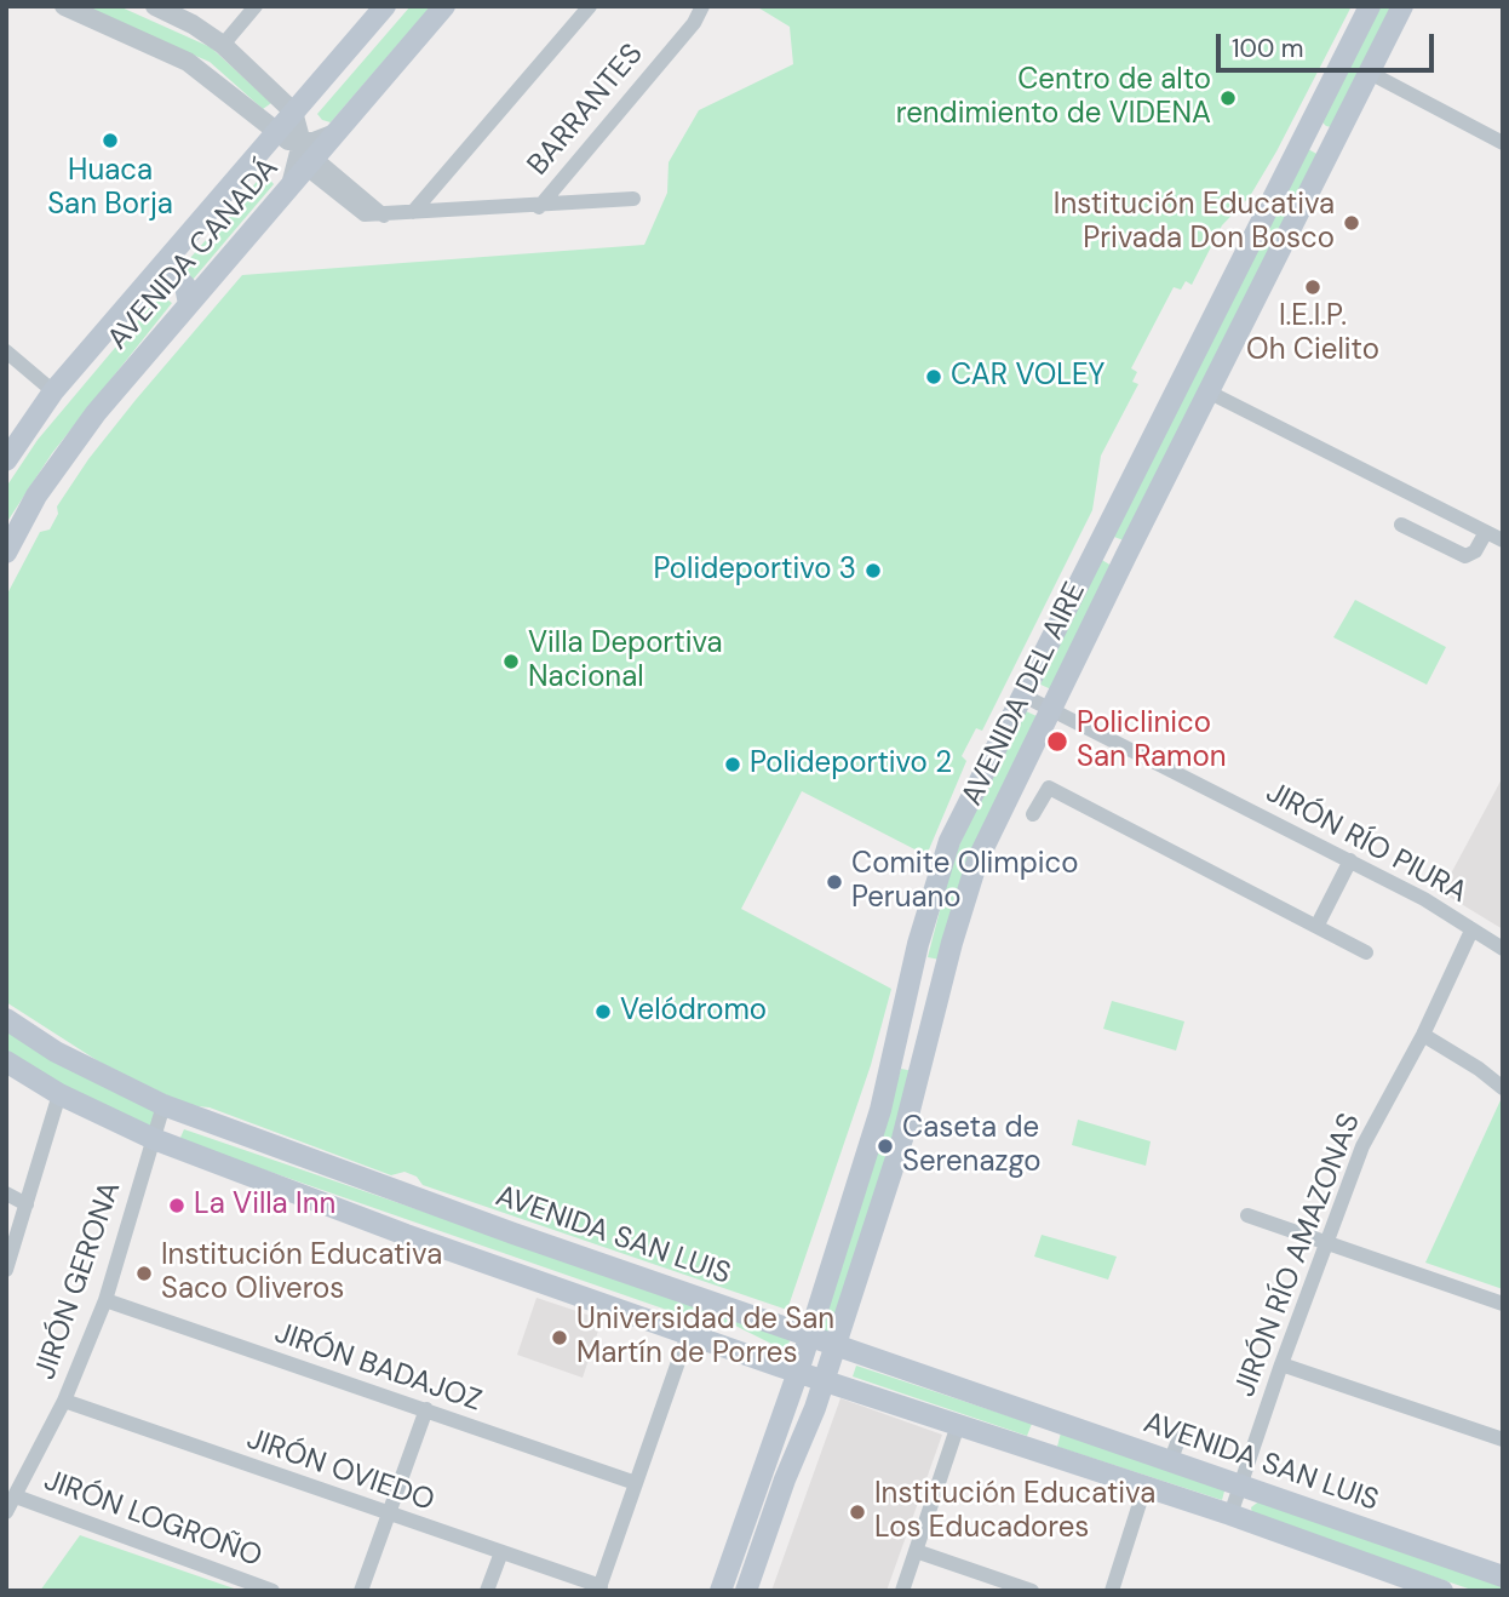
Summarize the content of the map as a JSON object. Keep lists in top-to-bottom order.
{
  "streets": {
    "main road": ["AVENIDA CANADÁ", "AVENIDA DEL AIRE", "AVENIDA SAN LUIS"],
    "street": [
      "BARRANTES",
      "JIRÓN RÍO PIURA",
      "JIRÓN RÍO AMAZONAS",
      "JIRÓN GERONA",
      "JIRÓN BADAJOZ",
      "JIRÓN OVIEDO",
      "JIRÓN LOGROÑO"
    ]
  },
  "crossings": [
    ["AVENIDA DEL AIRE", "JIRÓN RÍO PIURA"],
    ["AVENIDA DEL AIRE", "AVENIDA SAN LUIS"],
    ["JIRÓN RÍO PIURA", "JIRÓN RÍO AMAZONAS"],
    ["AVENIDA SAN LUIS", "JIRÓN RÍO AMAZONAS"],
    ["AVENIDA SAN LUIS", "JIRÓN GERONA"],
    ["JIRÓN GERONA", "JIRÓN BADAJOZ"],
    ["JIRÓN GERONA", "JIRÓN OVIEDO"],
    ["JIRÓN GERONA", "JIRÓN LOGROÑO"]
  ],
  "places": [
    "Centro de alto rendimiento de VIDENA",
    "Huaca San Borja",
    "Institución Educativa Privada Don Bosco",
    "I.E.I.P. Oh Cielito",
    "CAR VOLEY",
    "Polideportivo 3",
    "Villa Deportiva Nacional",
    "Policlinico San Ramon",
    "Polideportivo 2",
    "Comite Olimpico Peruano",
    "Velódromo",
    "Caseta de Serenazgo",
    "La Villa Inn",
    "Institución Educativa Saco Oliveros",
    "Universidad de San Martín de Porres",
    "Institución Educativa Los Educadores"
  ],
  "scale_bar": "100 m"
}
